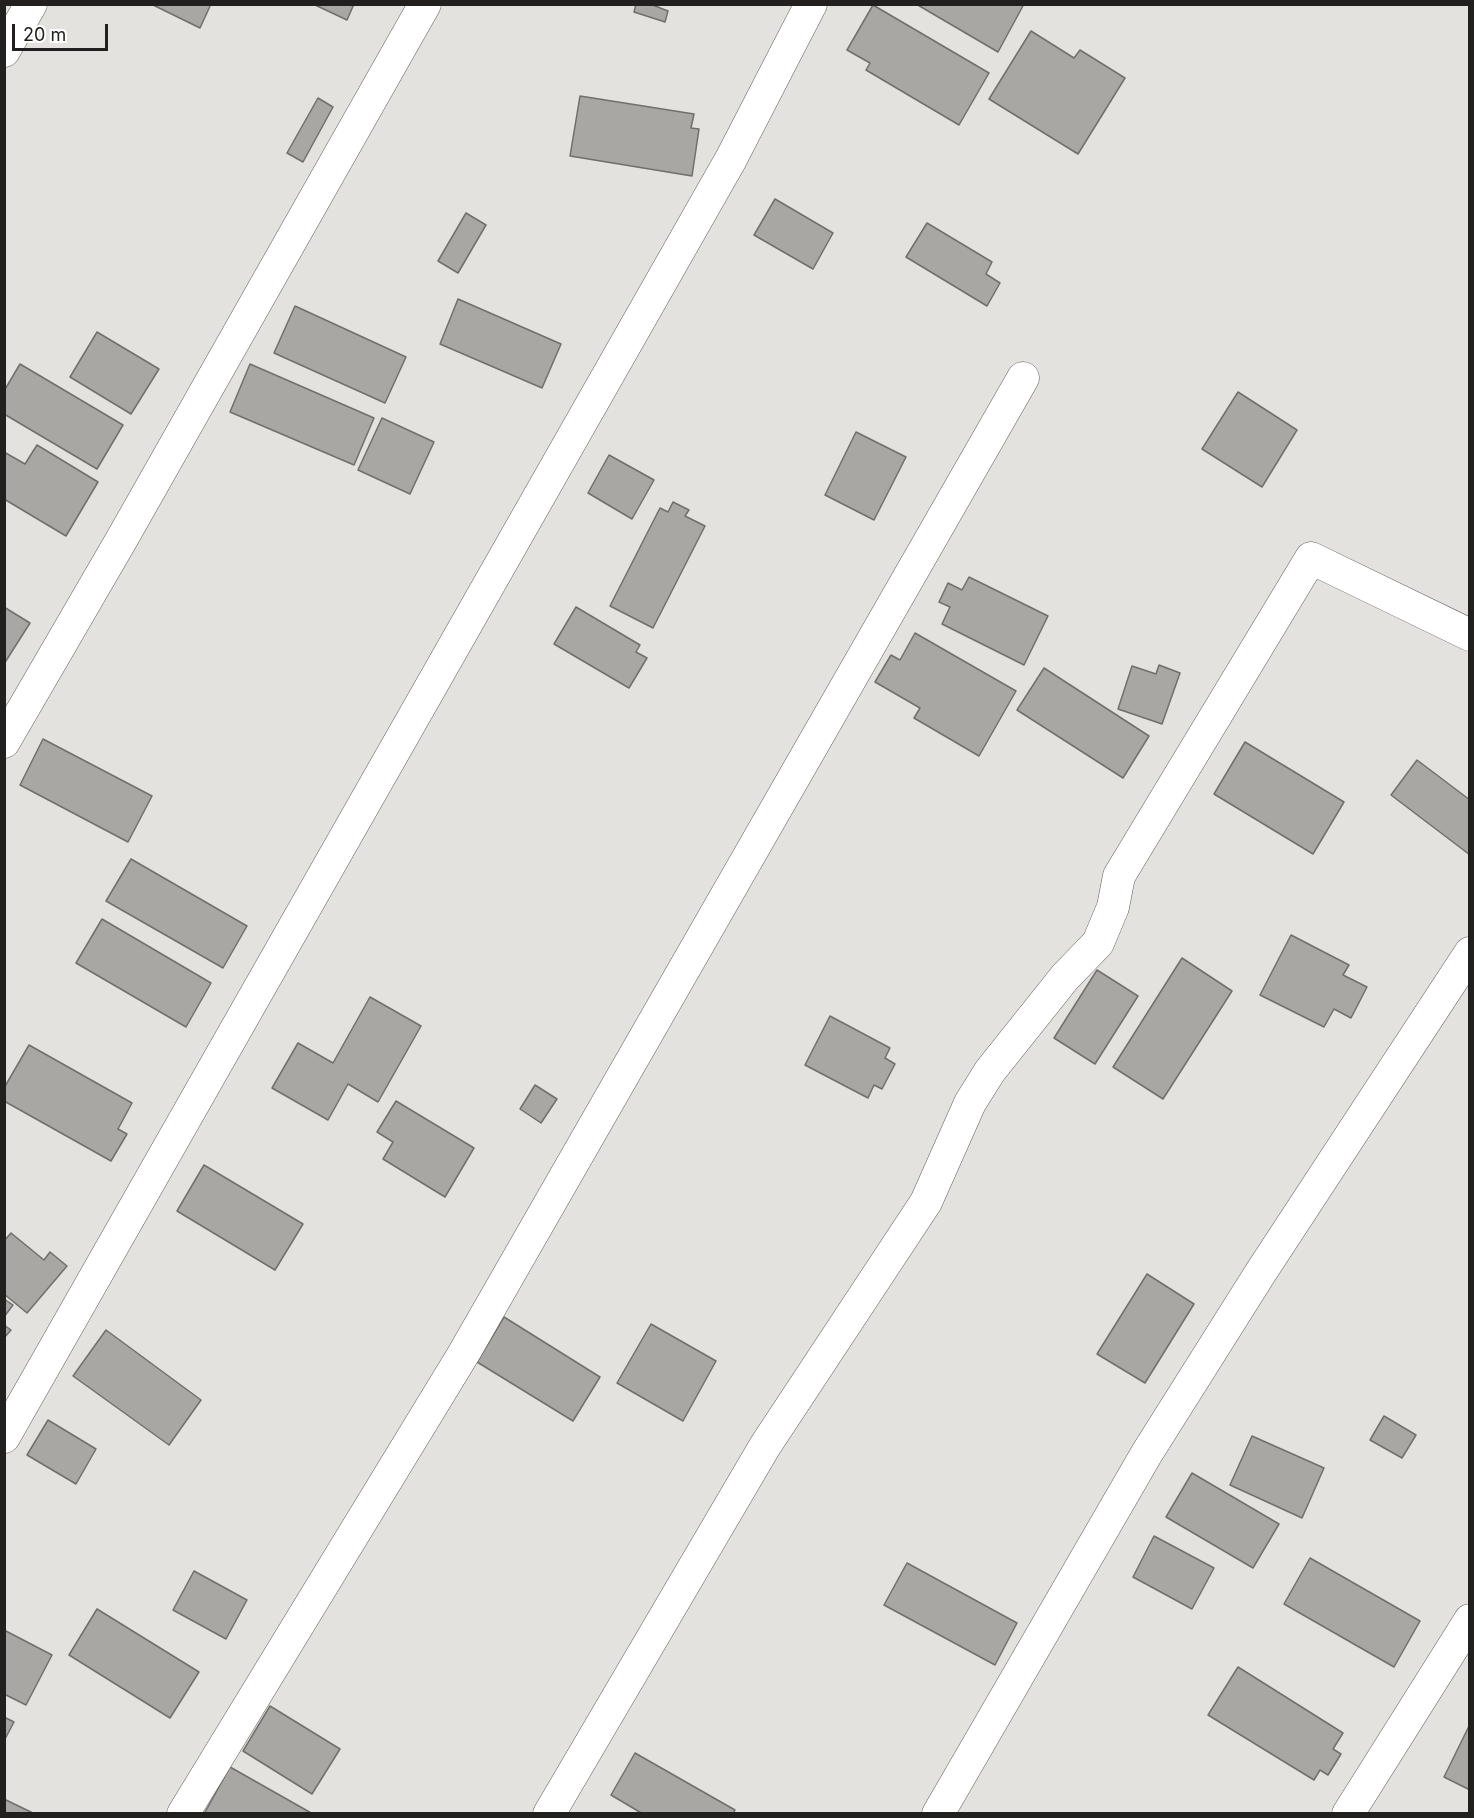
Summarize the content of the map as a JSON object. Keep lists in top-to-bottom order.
{
  "scale_bar": "20 m"
}
